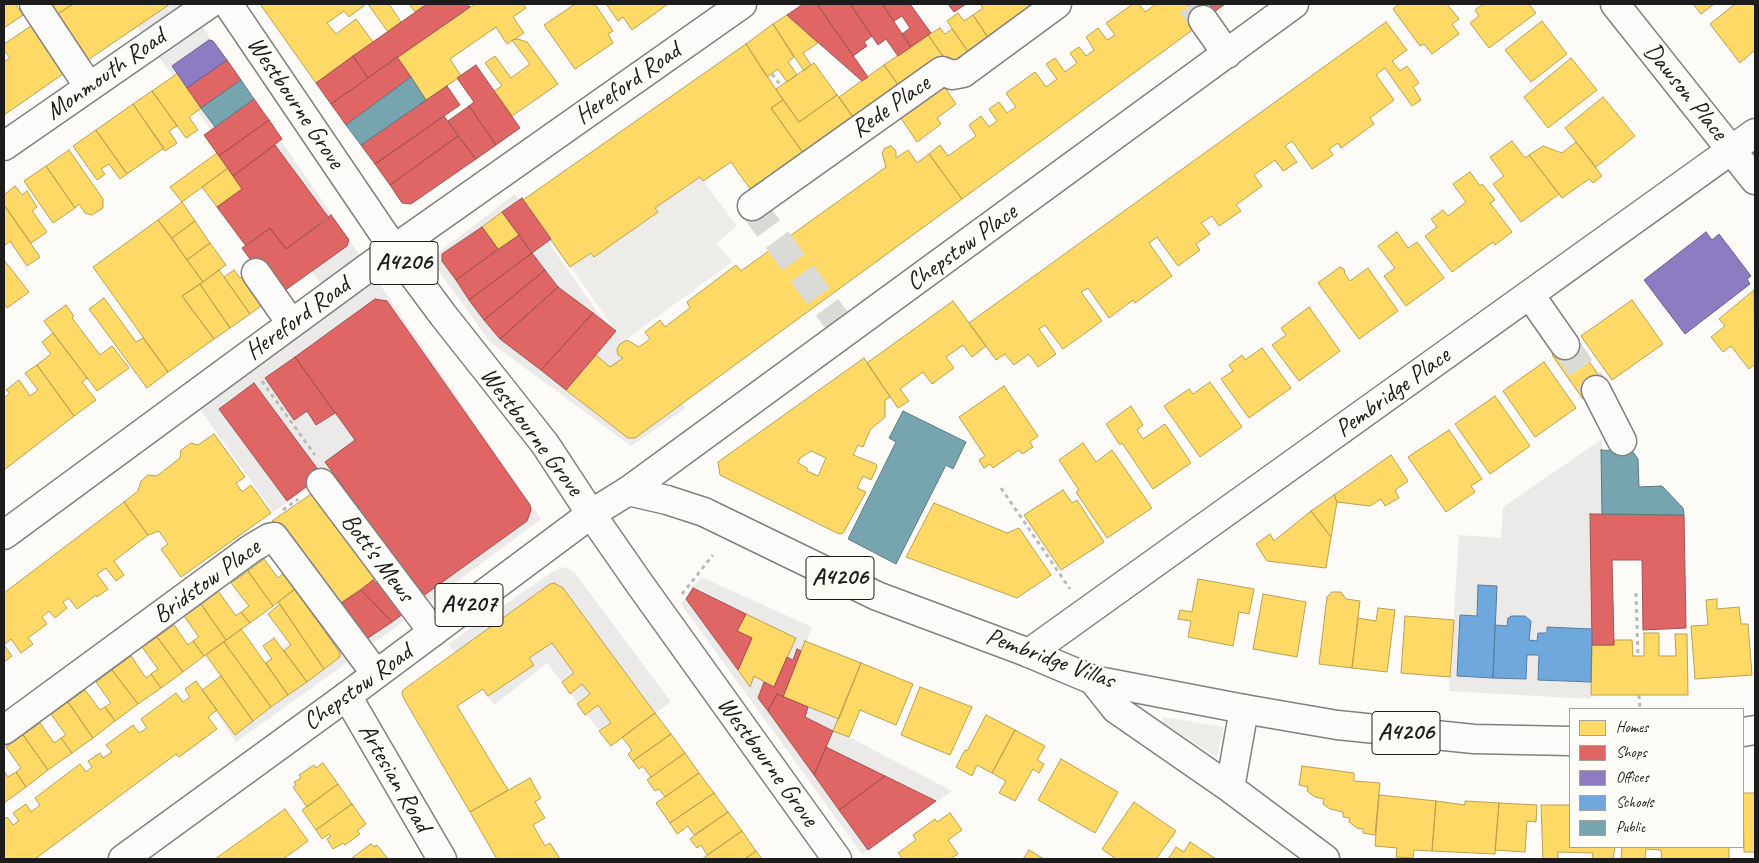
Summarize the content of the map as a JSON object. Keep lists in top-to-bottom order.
{
  "streets": {
    "street": [
      "Monmouth Road",
      "Hereford Road",
      "Dawson Place",
      "Westbourne Grove",
      "Rede Place",
      "Chepstow Place",
      "A4206",
      "Pembridge Place",
      "Bott's Mews",
      "Bridstow Place",
      "A4207",
      "Pembridge Villas",
      "Chepstow Road",
      "Artesian Road"
    ]
  },
  "crossings": [
    ["Hereford Road", "Westbourne Grove"],
    ["Dawson Place", "Pembridge Place"],
    ["Westbourne Grove", "Chepstow Road"],
    ["Chepstow Place", "Pembridge Villas"],
    ["Pembridge Place", "Pembridge Villas"],
    ["Bott's Mews", "Chepstow Road"],
    ["Bridstow Place", "Chepstow Road"],
    ["Chepstow Road", "Artesian Road"]
  ],
  "legend": [
    "Homes",
    "Shops",
    "Offices",
    "Schools",
    "Public"
  ]
}
